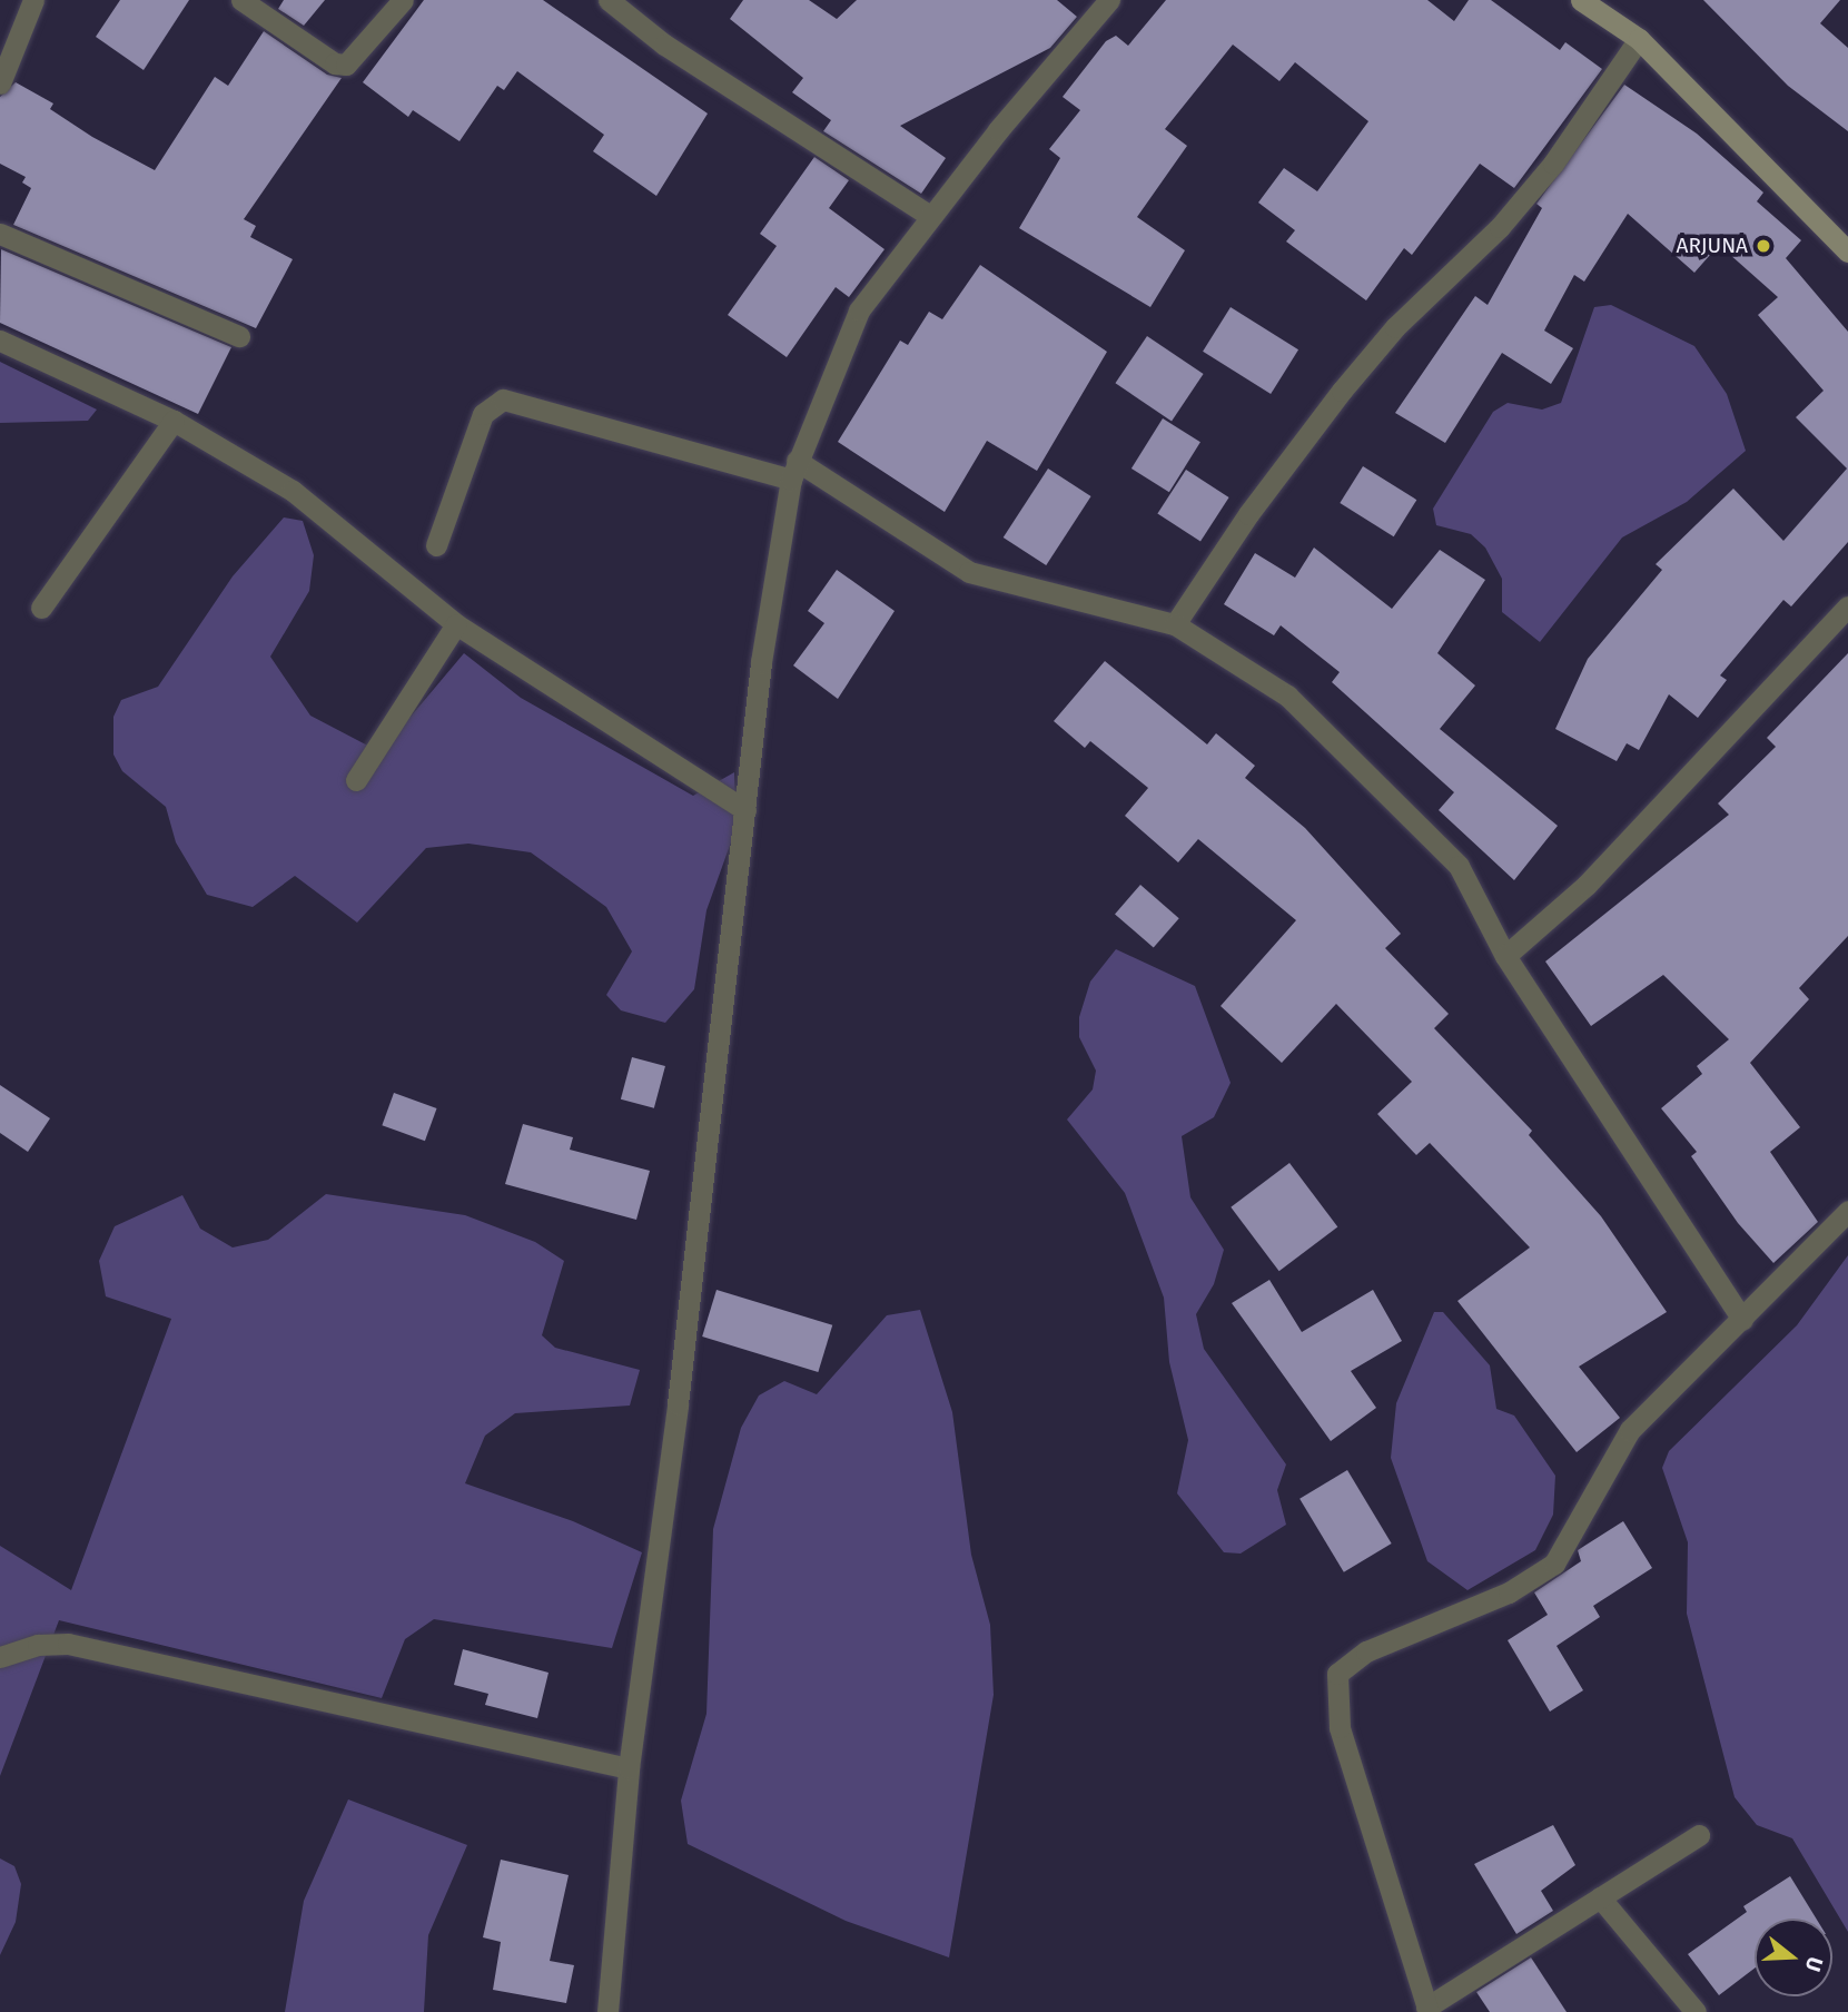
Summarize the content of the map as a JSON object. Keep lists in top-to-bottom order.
{
  "places": ["ARJUNA"],
  "north": "right"
}
